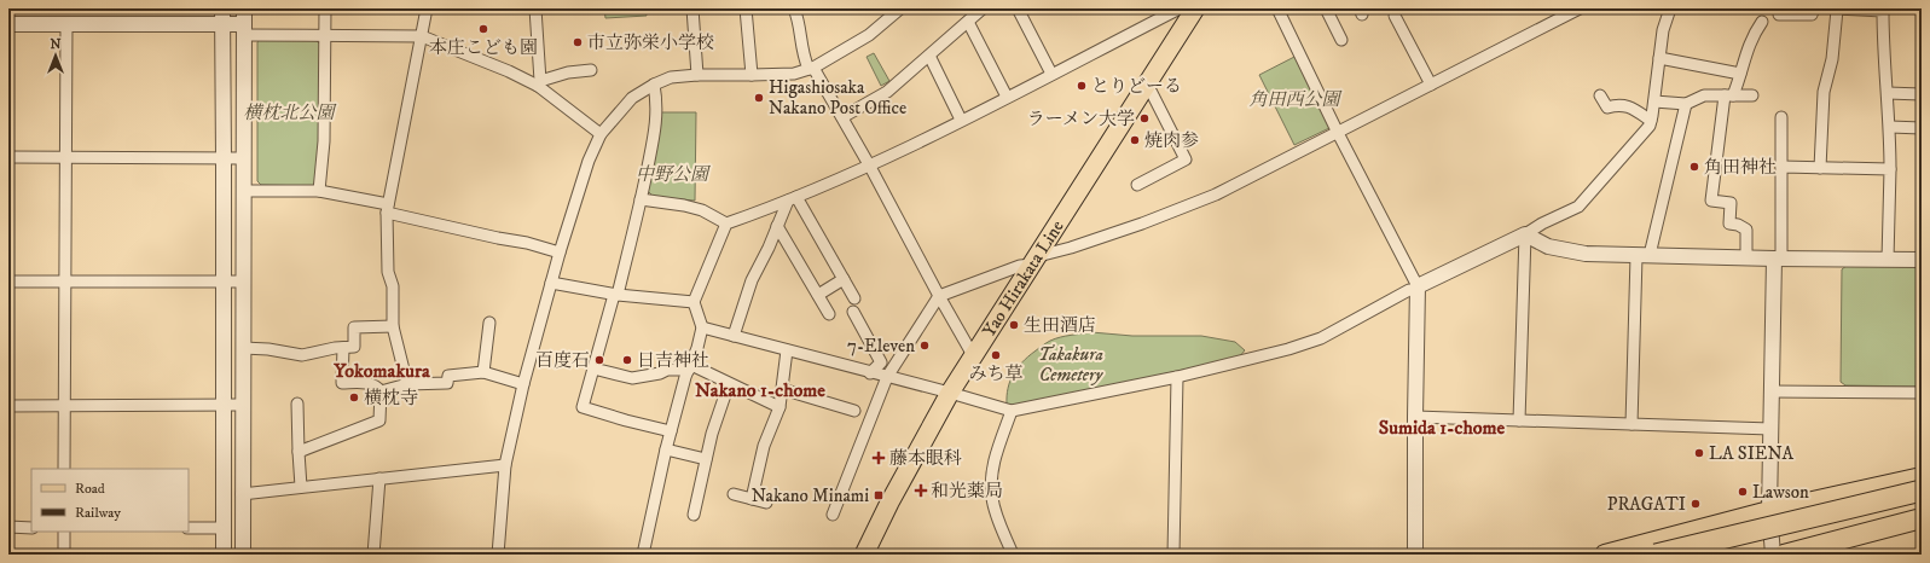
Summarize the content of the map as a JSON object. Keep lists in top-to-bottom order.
{
  "streets": {
    "main road": ["Yao Hirakata Line"]
  },
  "districts": ["Yokomakura", "Nakano 1-chome", "Sumida 1-chome"],
  "parks": [
    "角田西公園",
    "横枕北公園",
    "中野公園",
    "Takakura Cemetery"
  ],
  "places": {
    "other": [
      "本庄こども園",
      "市立弥栄小学校",
      "とりどーる",
      "Higashiosaka Nakano Post Office",
      "ラーメン大学",
      "焼肉参",
      "角田神社",
      "生田酒店",
      "7-Eleven",
      "みち草",
      "百度石",
      "日吉神社",
      "横枕寺",
      "LA SIENA",
      "Lawson",
      "PRAGATI"
    ],
    "health": ["藤本眼科", "和光薬局"],
    "transit": ["Nakano Minami"]
  },
  "legend": ["Road", "Railway"],
  "north": "top"
}
